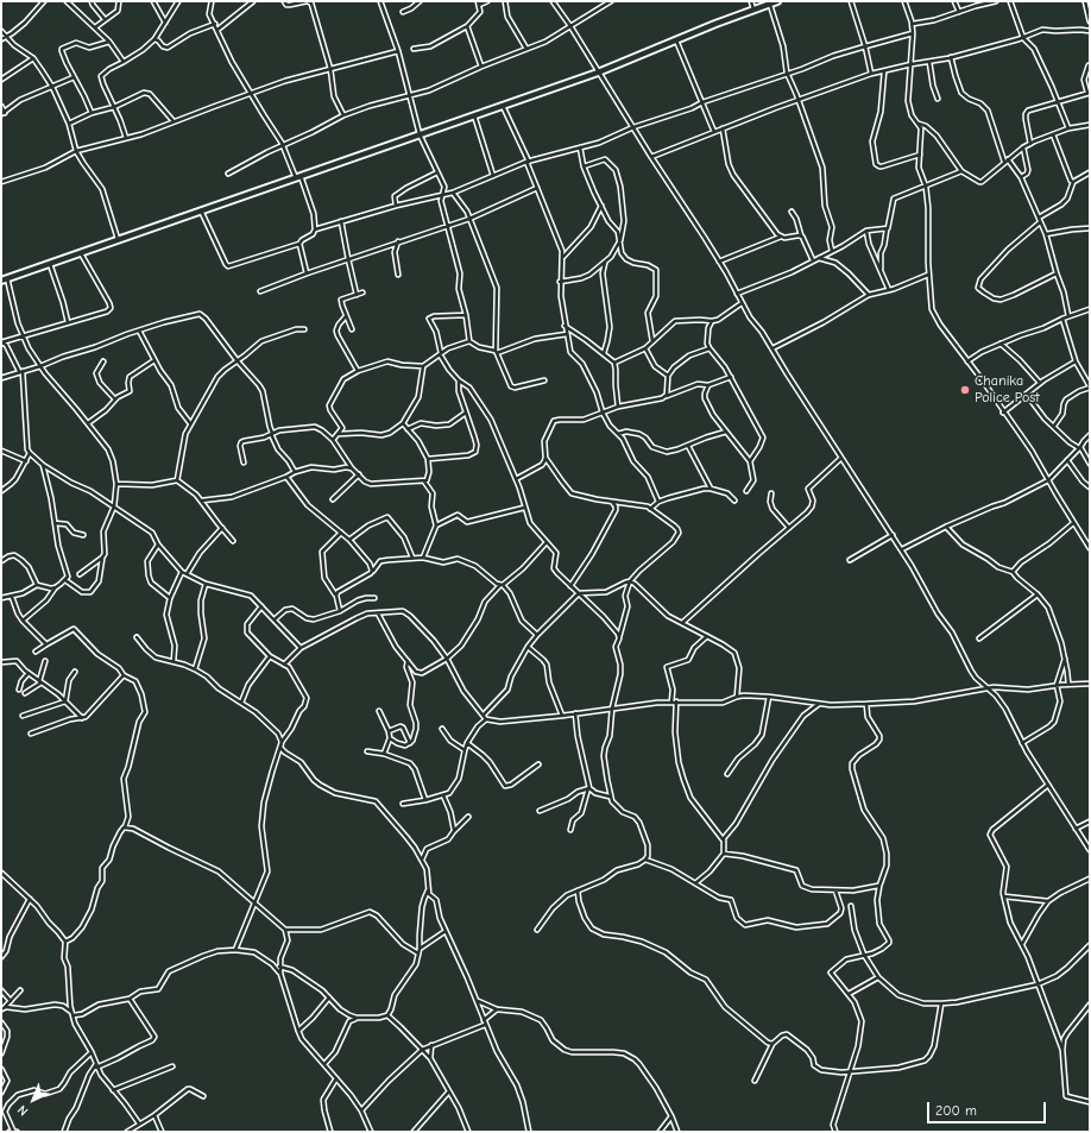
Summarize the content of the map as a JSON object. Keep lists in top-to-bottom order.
{
  "places": ["Chanika Police Post"],
  "scale_bar": "200 m",
  "north": "bottom left"
}
